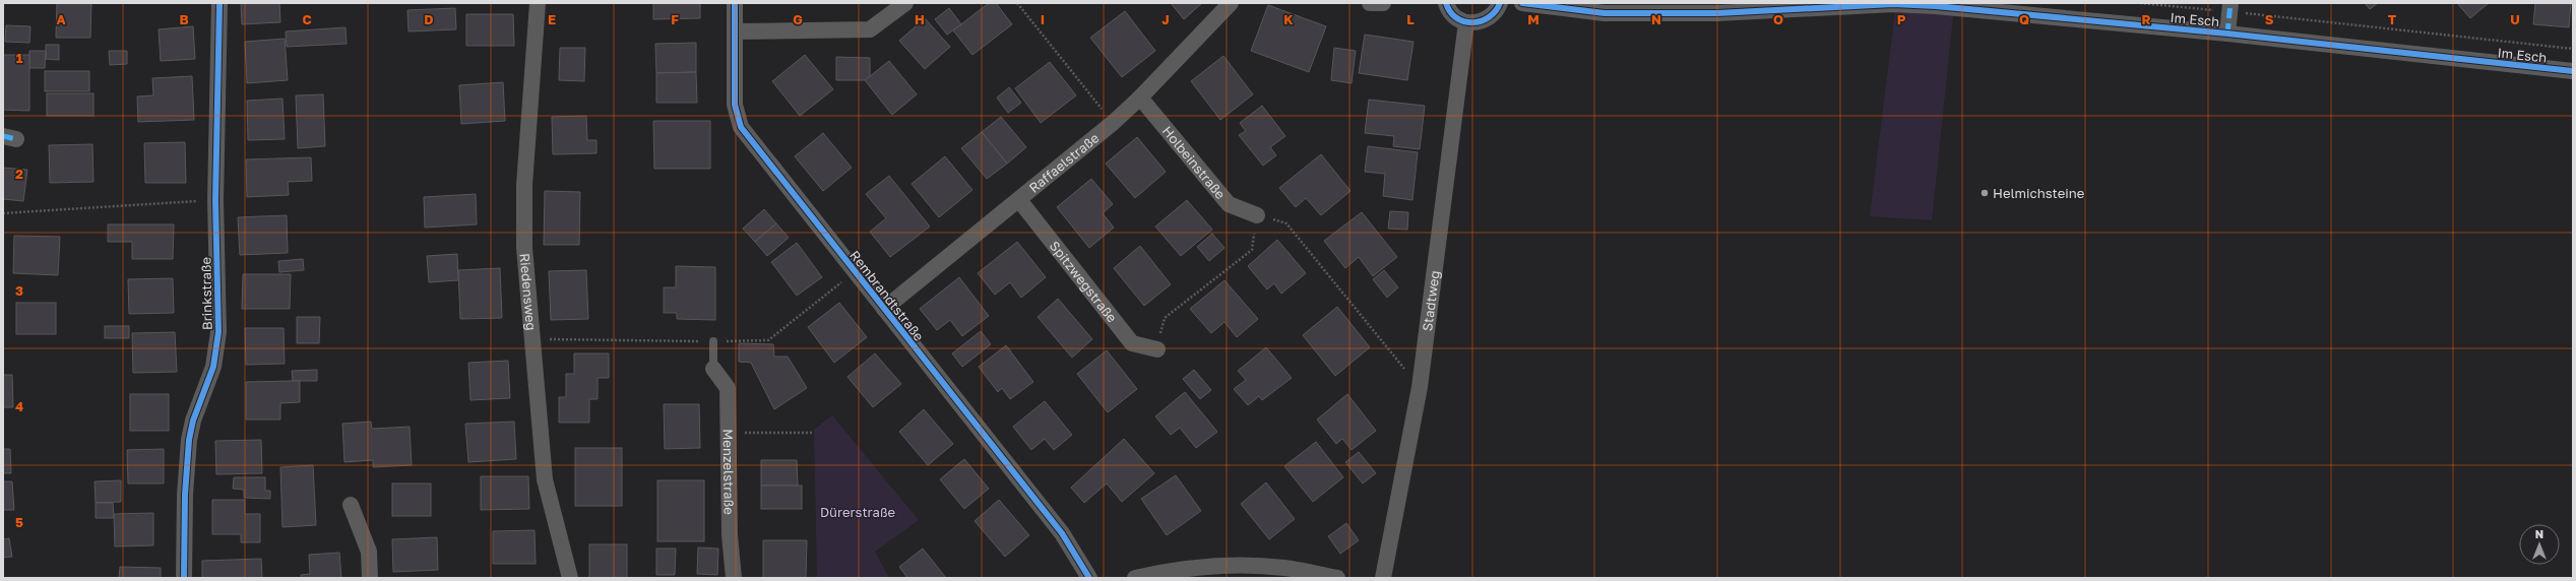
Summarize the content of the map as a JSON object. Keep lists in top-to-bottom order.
{
  "streets": {
    "street": [
      "Im Esch",
      "Holbeinstraße",
      "Raffaelstraße",
      "Spitzwegstraße",
      "Riedensweg",
      "Brinkstraße",
      "Rembrandtstraße",
      "Stadtweg",
      "Menzelstraße"
    ]
  },
  "crossings": [
    ["Holbeinstraße", "Raffaelstraße"],
    ["Raffaelstraße", "Spitzwegstraße"],
    ["Raffaelstraße", "Rembrandtstraße"]
  ],
  "parks": ["Dürerstraße"],
  "places": ["Helmichsteine"],
  "north": "top",
  "grid": {
    "columns": [
      "A",
      "B",
      "C",
      "D",
      "E",
      "F",
      "G",
      "H",
      "I",
      "J",
      "K",
      "L",
      "M",
      "N",
      "O",
      "P",
      "Q",
      "R",
      "S",
      "T",
      "U"
    ],
    "rows": [
      "1",
      "2",
      "3",
      "4",
      "5"
    ]
  }
}
